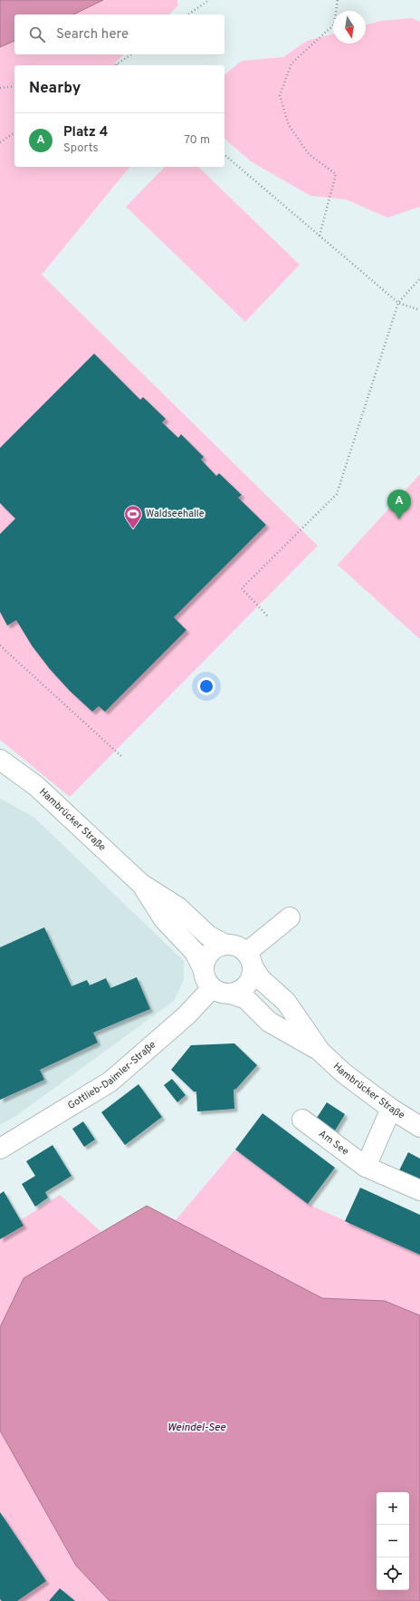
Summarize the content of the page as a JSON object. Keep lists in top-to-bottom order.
{
  "streets": {
    "street": ["Hambrücker Straße", "Gottlieb-Daimler-Straße", "Am See"]
  },
  "crossings": [
    ["Hambrücker Straße", "Gottlieb-Daimler-Straße"]
  ],
  "water": ["Weindel-See"],
  "places": {
    "sports": ["Waldseehalle"]
  },
  "north": "bottom",
  "page": {
    "search": "Search here",
    "heading": "Nearby",
    "list": [
      {
        "mark": "A",
        "name": "Platz 4",
        "note": "Sports",
        "value": "70 m"
      }
    ],
    "pins": "A",
    "map_buttons": ["+", "−"]
  }
}
